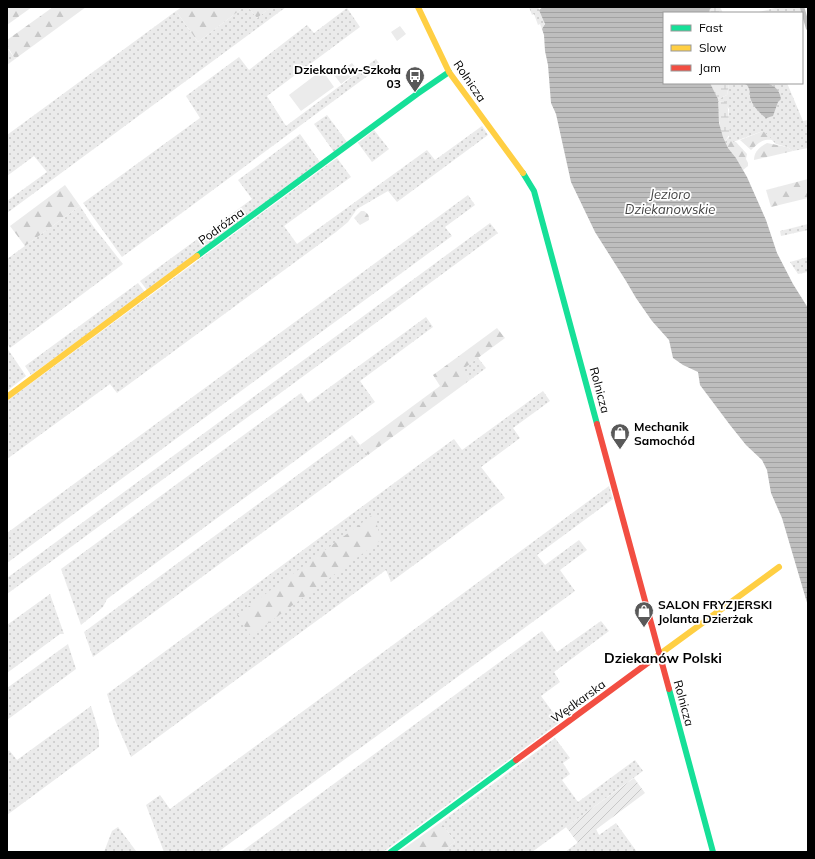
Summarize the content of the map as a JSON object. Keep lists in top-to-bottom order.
{
  "streets": {
    "street": ["Rolnicza", "Podróżna", "Wędkarska"]
  },
  "crossings": [
    ["Rolnicza", "Podróżna"],
    ["Rolnicza", "Wędkarska"]
  ],
  "districts": ["Dziekanów Polski"],
  "water": ["Jezioro Dziekanowskie"],
  "places": {
    "bus stop": ["Dziekanów-Szkoła 03"],
    "shop": ["Mechanik Samochód", "SALON FRYZJERSKI Jolanta Dzierżak"]
  },
  "legend": ["Fast", "Slow", "Jam"]
}
